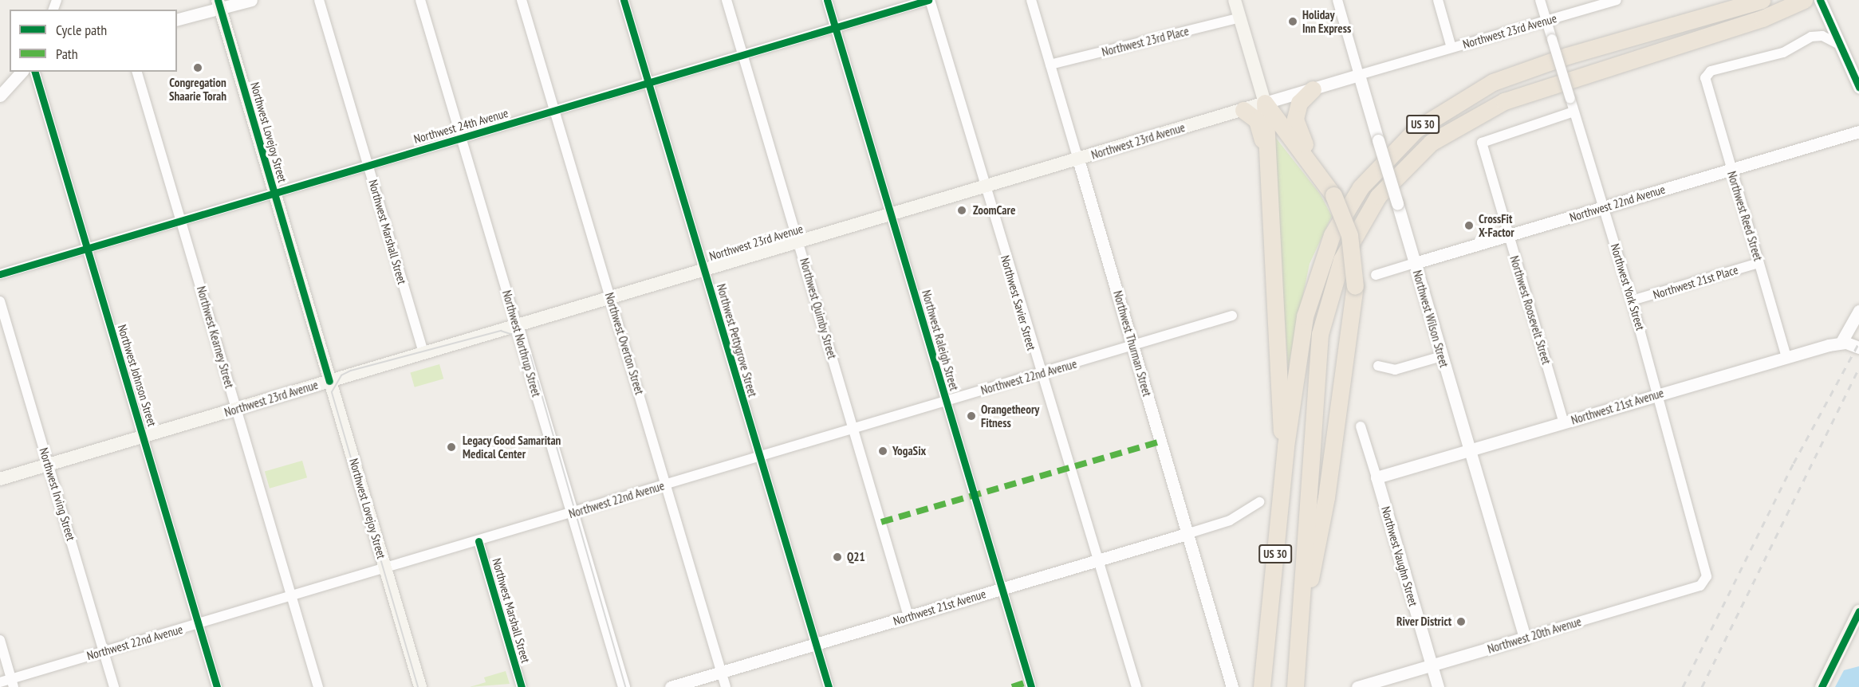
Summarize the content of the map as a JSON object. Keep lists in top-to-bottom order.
{
  "streets": {
    "highway": ["US 30"],
    "main road": ["Northwest 23rd Avenue", "Northwest Lovejoy Street"],
    "street": [
      "Northwest 23rd Place",
      "Northwest 24th Avenue",
      "Northwest 22nd Avenue",
      "Northwest Reed Street",
      "Northwest Marshall Street",
      "Northwest 21st Place",
      "Northwest York Street",
      "Northwest Savier Street",
      "Northwest Quimby Street",
      "Northwest Roosevelt Street",
      "Northwest Wilson Street",
      "Northwest Kearney Street",
      "Northwest Pettygrove Street",
      "Northwest Raleigh Street",
      "Northwest Northrup Street",
      "Northwest Overton Street",
      "Northwest Thurman Street",
      "Northwest Johnson Street",
      "Northwest 21st Avenue",
      "Northwest Irving Street",
      "Northwest Vaughn Street",
      "Northwest 20th Avenue"
    ]
  },
  "crossings": [
    ["Northwest 23rd Avenue", "Northwest Lovejoy Street"],
    ["Northwest 23rd Avenue", "Northwest Marshall Street"],
    ["Northwest 23rd Avenue", "Northwest York Street"],
    ["Northwest 23rd Avenue", "Northwest Savier Street"],
    ["Northwest 23rd Avenue", "Northwest Quimby Street"],
    ["Northwest 23rd Avenue", "Northwest Wilson Street"],
    ["Northwest 23rd Avenue", "Northwest Kearney Street"],
    ["Northwest 23rd Avenue", "Northwest Pettygrove Street"],
    ["Northwest 23rd Avenue", "Northwest Raleigh Street"],
    ["Northwest 23rd Avenue", "Northwest Northrup Street"],
    ["Northwest 23rd Avenue", "Northwest Overton Street"],
    ["Northwest 23rd Avenue", "Northwest Thurman Street"],
    ["Northwest 23rd Avenue", "Northwest Johnson Street"],
    ["Northwest 23rd Avenue", "Northwest Irving Street"],
    ["Northwest 23rd Place", "Northwest Thurman Street"],
    ["Northwest 24th Avenue", "Northwest Lovejoy Street"],
    ["Northwest 24th Avenue", "Northwest Marshall Street"],
    ["Northwest 24th Avenue", "Northwest Savier Street"],
    ["Northwest 24th Avenue", "Northwest Quimby Street"],
    ["Northwest 24th Avenue", "Northwest Kearney Street"],
    ["Northwest 24th Avenue", "Northwest Pettygrove Street"],
    ["Northwest 24th Avenue", "Northwest Raleigh Street"],
    ["Northwest 24th Avenue", "Northwest Northrup Street"],
    ["Northwest 24th Avenue", "Northwest Overton Street"],
    ["Northwest 24th Avenue", "Northwest Johnson Street"],
    ["Northwest Lovejoy Street", "Northwest 22nd Avenue"],
    ["Northwest 22nd Avenue", "Northwest Reed Street"],
    ["Northwest 22nd Avenue", "Northwest Marshall Street"],
    ["Northwest 22nd Avenue", "Northwest York Street"],
    ["Northwest 22nd Avenue", "Northwest Savier Street"],
    ["Northwest 22nd Avenue", "Northwest Quimby Street"],
    ["Northwest 22nd Avenue", "Northwest Roosevelt Street"],
    ["Northwest 22nd Avenue", "Northwest Wilson Street"],
    ["Northwest 22nd Avenue", "Northwest Kearney Street"],
    ["Northwest 22nd Avenue", "Northwest Pettygrove Street"],
    ["Northwest 22nd Avenue", "Northwest Raleigh Street"],
    ["Northwest 22nd Avenue", "Northwest Northrup Street"],
    ["Northwest 22nd Avenue", "Northwest Overton Street"],
    ["Northwest 22nd Avenue", "Northwest Thurman Street"],
    ["Northwest 22nd Avenue", "Northwest Johnson Street"],
    ["Northwest 22nd Avenue", "Northwest Irving Street"],
    ["Northwest Reed Street", "Northwest 21st Place"],
    ["Northwest Reed Street", "Northwest 21st Avenue"],
    ["Northwest 21st Place", "Northwest York Street"],
    ["Northwest York Street", "Northwest Roosevelt Street"],
    ["Northwest York Street", "Northwest 21st Avenue"],
    ["Northwest York Street", "Northwest 20th Avenue"],
    ["Northwest Savier Street", "Northwest 21st Avenue"],
    ["Northwest Quimby Street", "Northwest 21st Avenue"],
    ["Northwest Roosevelt Street", "Northwest 21st Avenue"],
    ["Northwest Wilson Street", "Northwest 21st Avenue"],
    ["Northwest Wilson Street", "Northwest 20th Avenue"],
    ["Northwest Pettygrove Street", "Northwest 21st Avenue"],
    ["Northwest Raleigh Street", "Northwest 21st Avenue"],
    ["Northwest Overton Street", "Northwest 21st Avenue"],
    ["Northwest Thurman Street", "Northwest 21st Avenue"],
    ["Northwest 21st Avenue", "Northwest Vaughn Street"],
    ["Northwest Vaughn Street", "Northwest 20th Avenue"]
  ],
  "places": [
    "Holiday Inn Express",
    "Congregation Shaarie Torah",
    "ZoomCare",
    "CrossFit X-Factor",
    "Orangetheory Fitness",
    "Legacy Good Samaritan Medical Center",
    "YogaSix",
    "Q21",
    "River District"
  ],
  "legend": ["Cycle path", "Path"]
}
